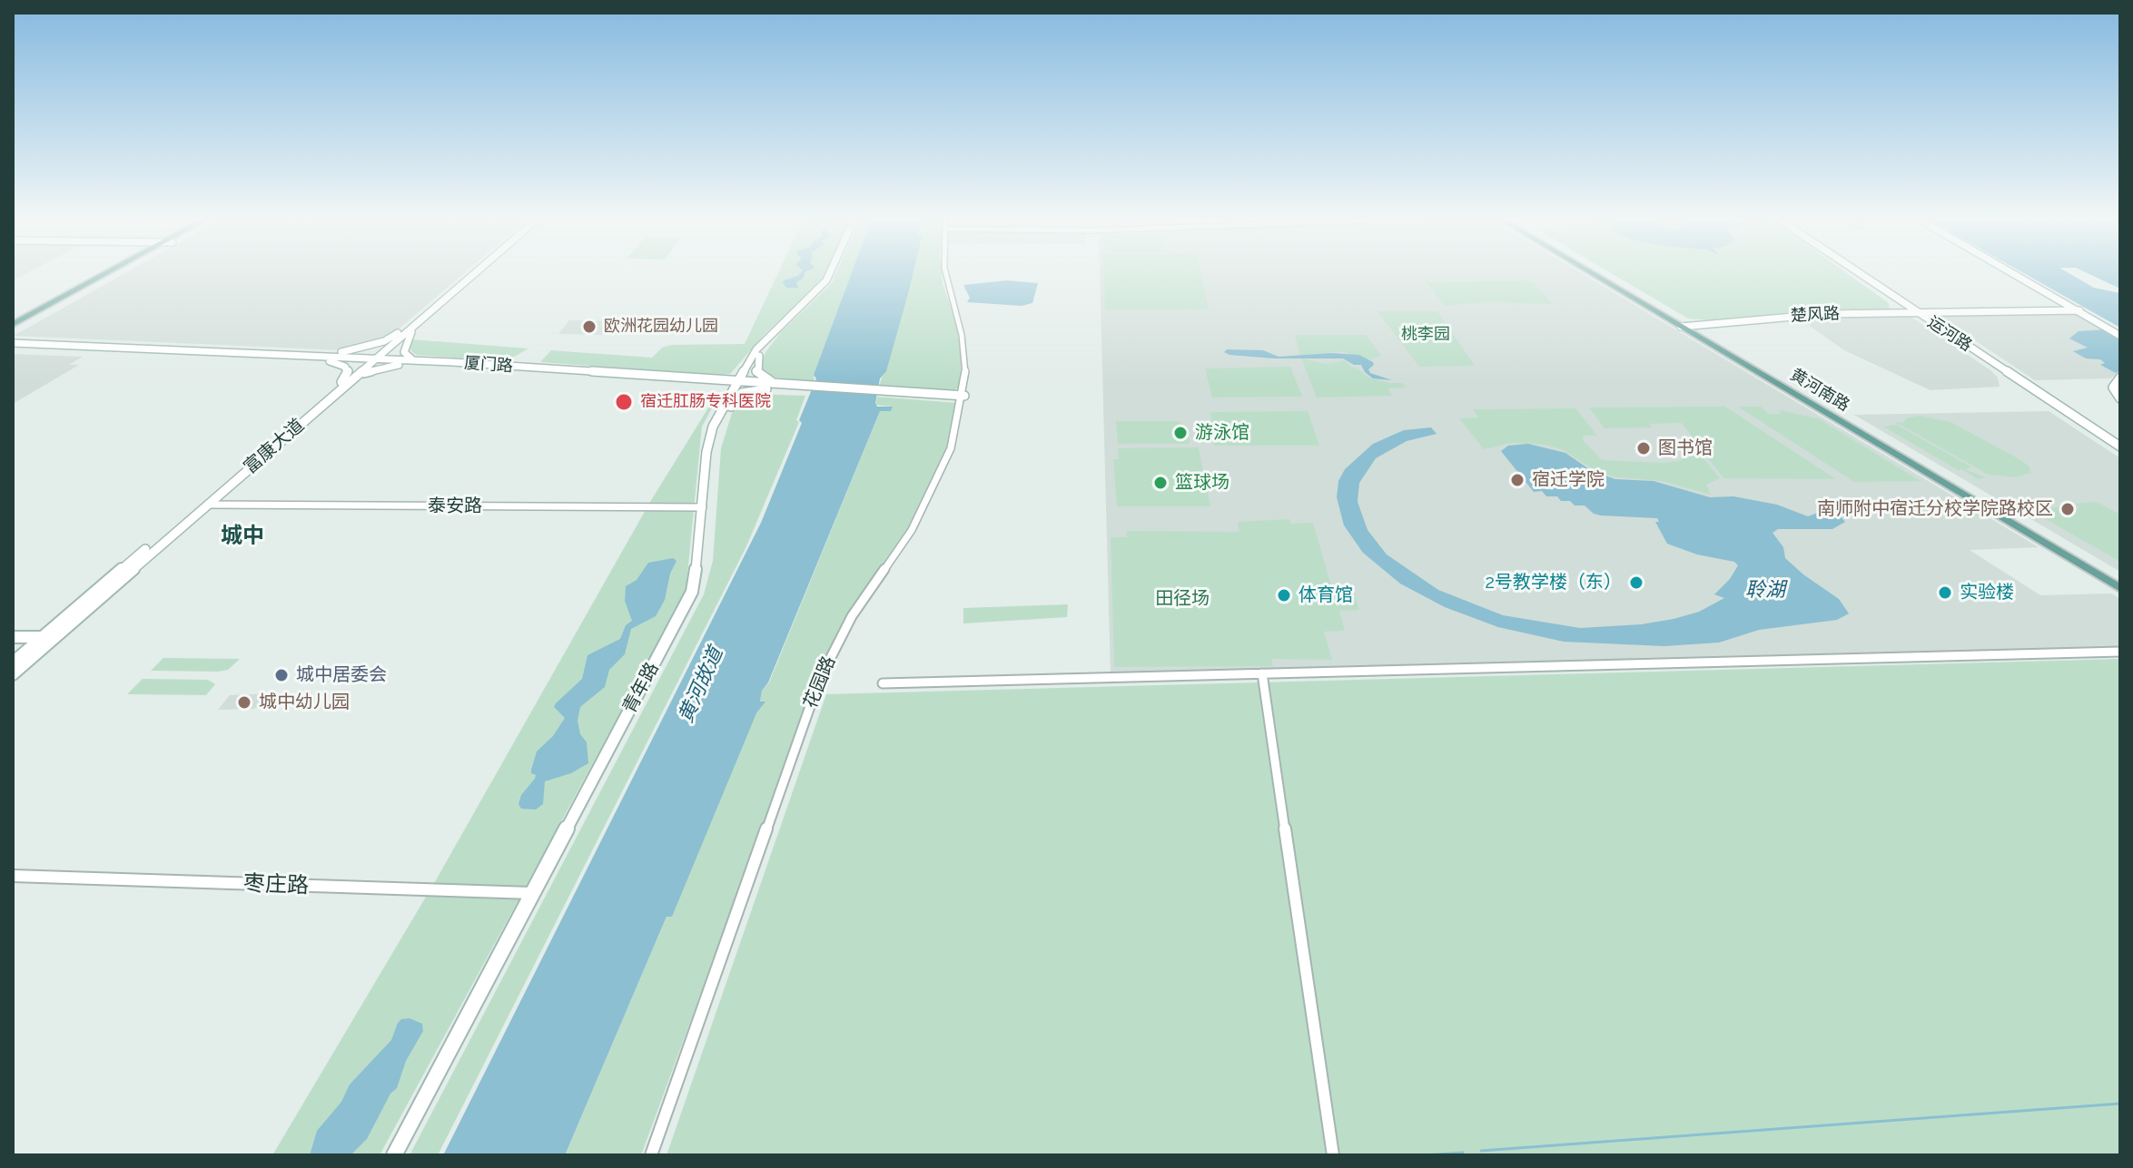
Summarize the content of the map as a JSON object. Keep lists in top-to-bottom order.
{
  "streets": {
    "main road": ["黄河南路"],
    "street": [
      "楚风路",
      "运河路",
      "厦门路",
      "富康大道",
      "泰安路",
      "花园路",
      "青年路",
      "枣庄路"
    ]
  },
  "crossings": [
    ["楚风路", "运河路"],
    ["楚风路", "黄河南路"],
    ["厦门路", "富康大道"],
    ["厦门路", "花园路"],
    ["厦门路", "青年路"],
    ["富康大道", "泰安路"],
    ["泰安路", "青年路"],
    ["青年路", "枣庄路"]
  ],
  "districts": ["城中"],
  "water": ["聆湖", "黄河故道"],
  "parks": ["桃李园", "田径场"],
  "places": [
    "欧洲花园幼儿园",
    "宿迁肛肠专科医院",
    "游泳馆",
    "图书馆",
    "宿迁学院",
    "篮球场",
    "南师附中宿迁分校学院路校区",
    "2号教学楼（东）",
    "实验楼",
    "体育馆",
    "城中居委会",
    "城中幼儿园"
  ]
}
